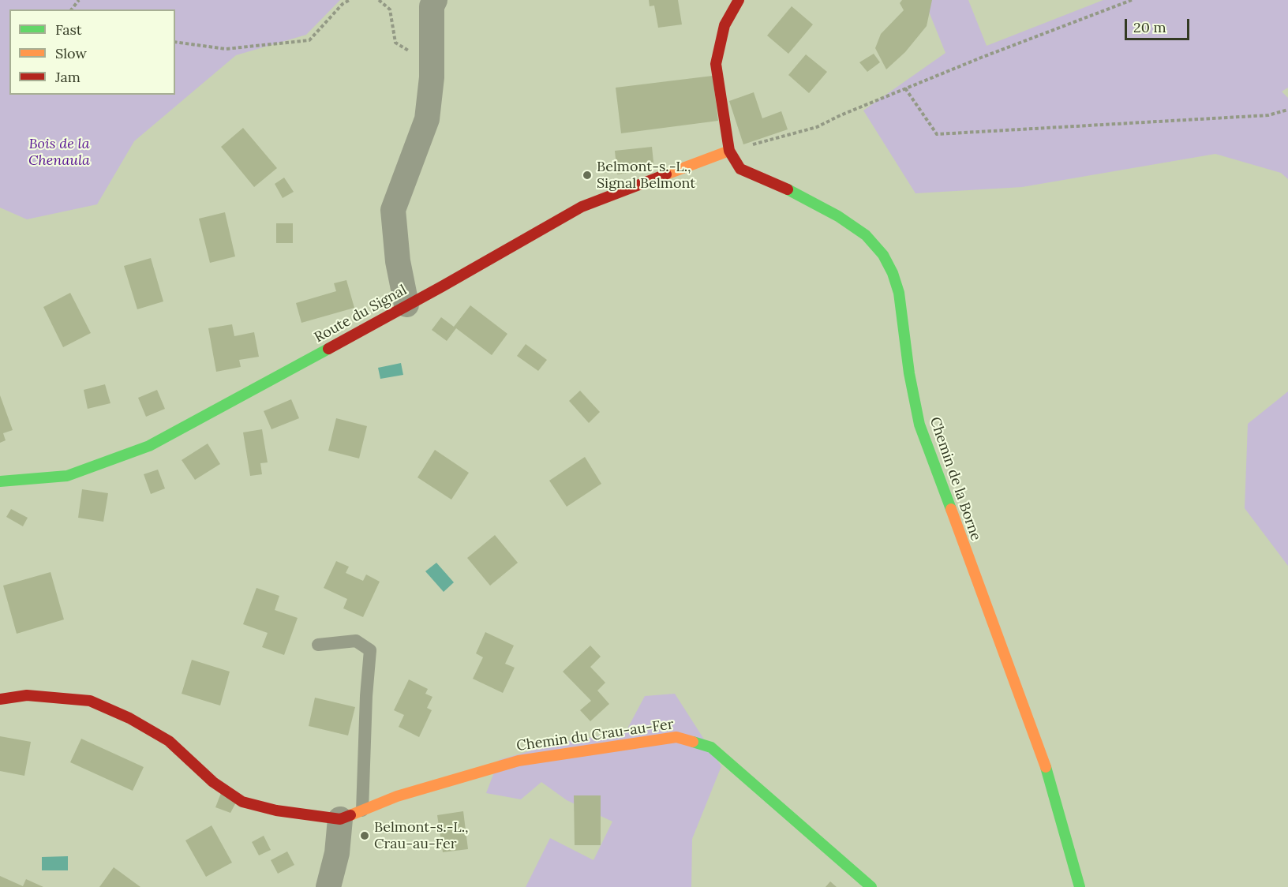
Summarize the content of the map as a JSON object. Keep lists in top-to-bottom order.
{
  "streets": {
    "street": ["Route du Signal", "Chemin de la Borne", "Chemin du Crau-au-Fer"]
  },
  "crossings": [
    ["Route du Signal", "Chemin de la Borne"]
  ],
  "parks": ["Bois de la Chenaula"],
  "places": ["Belmont-s.-L., Signal Belmont", "Belmont-s.-L., Crau-au-Fer"],
  "legend": ["Fast", "Slow", "Jam"],
  "scale_bar": "20 m"
}
